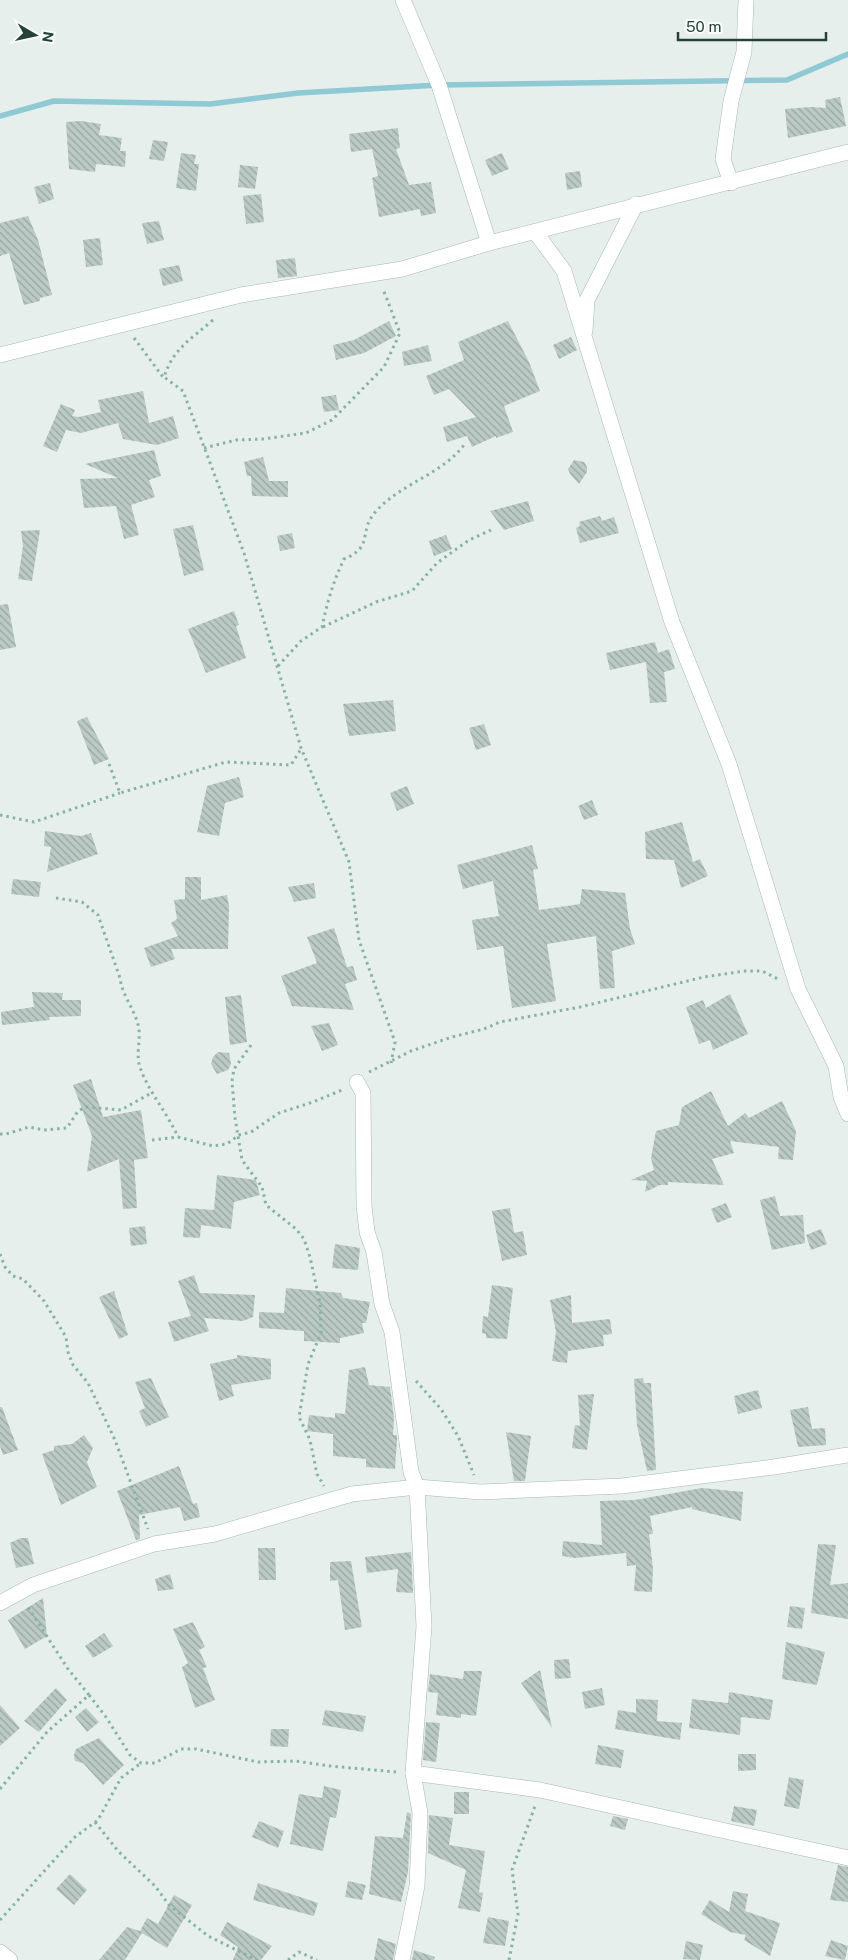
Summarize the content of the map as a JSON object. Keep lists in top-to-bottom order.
{
  "scale_bar": "50 m",
  "north": "right"
}
